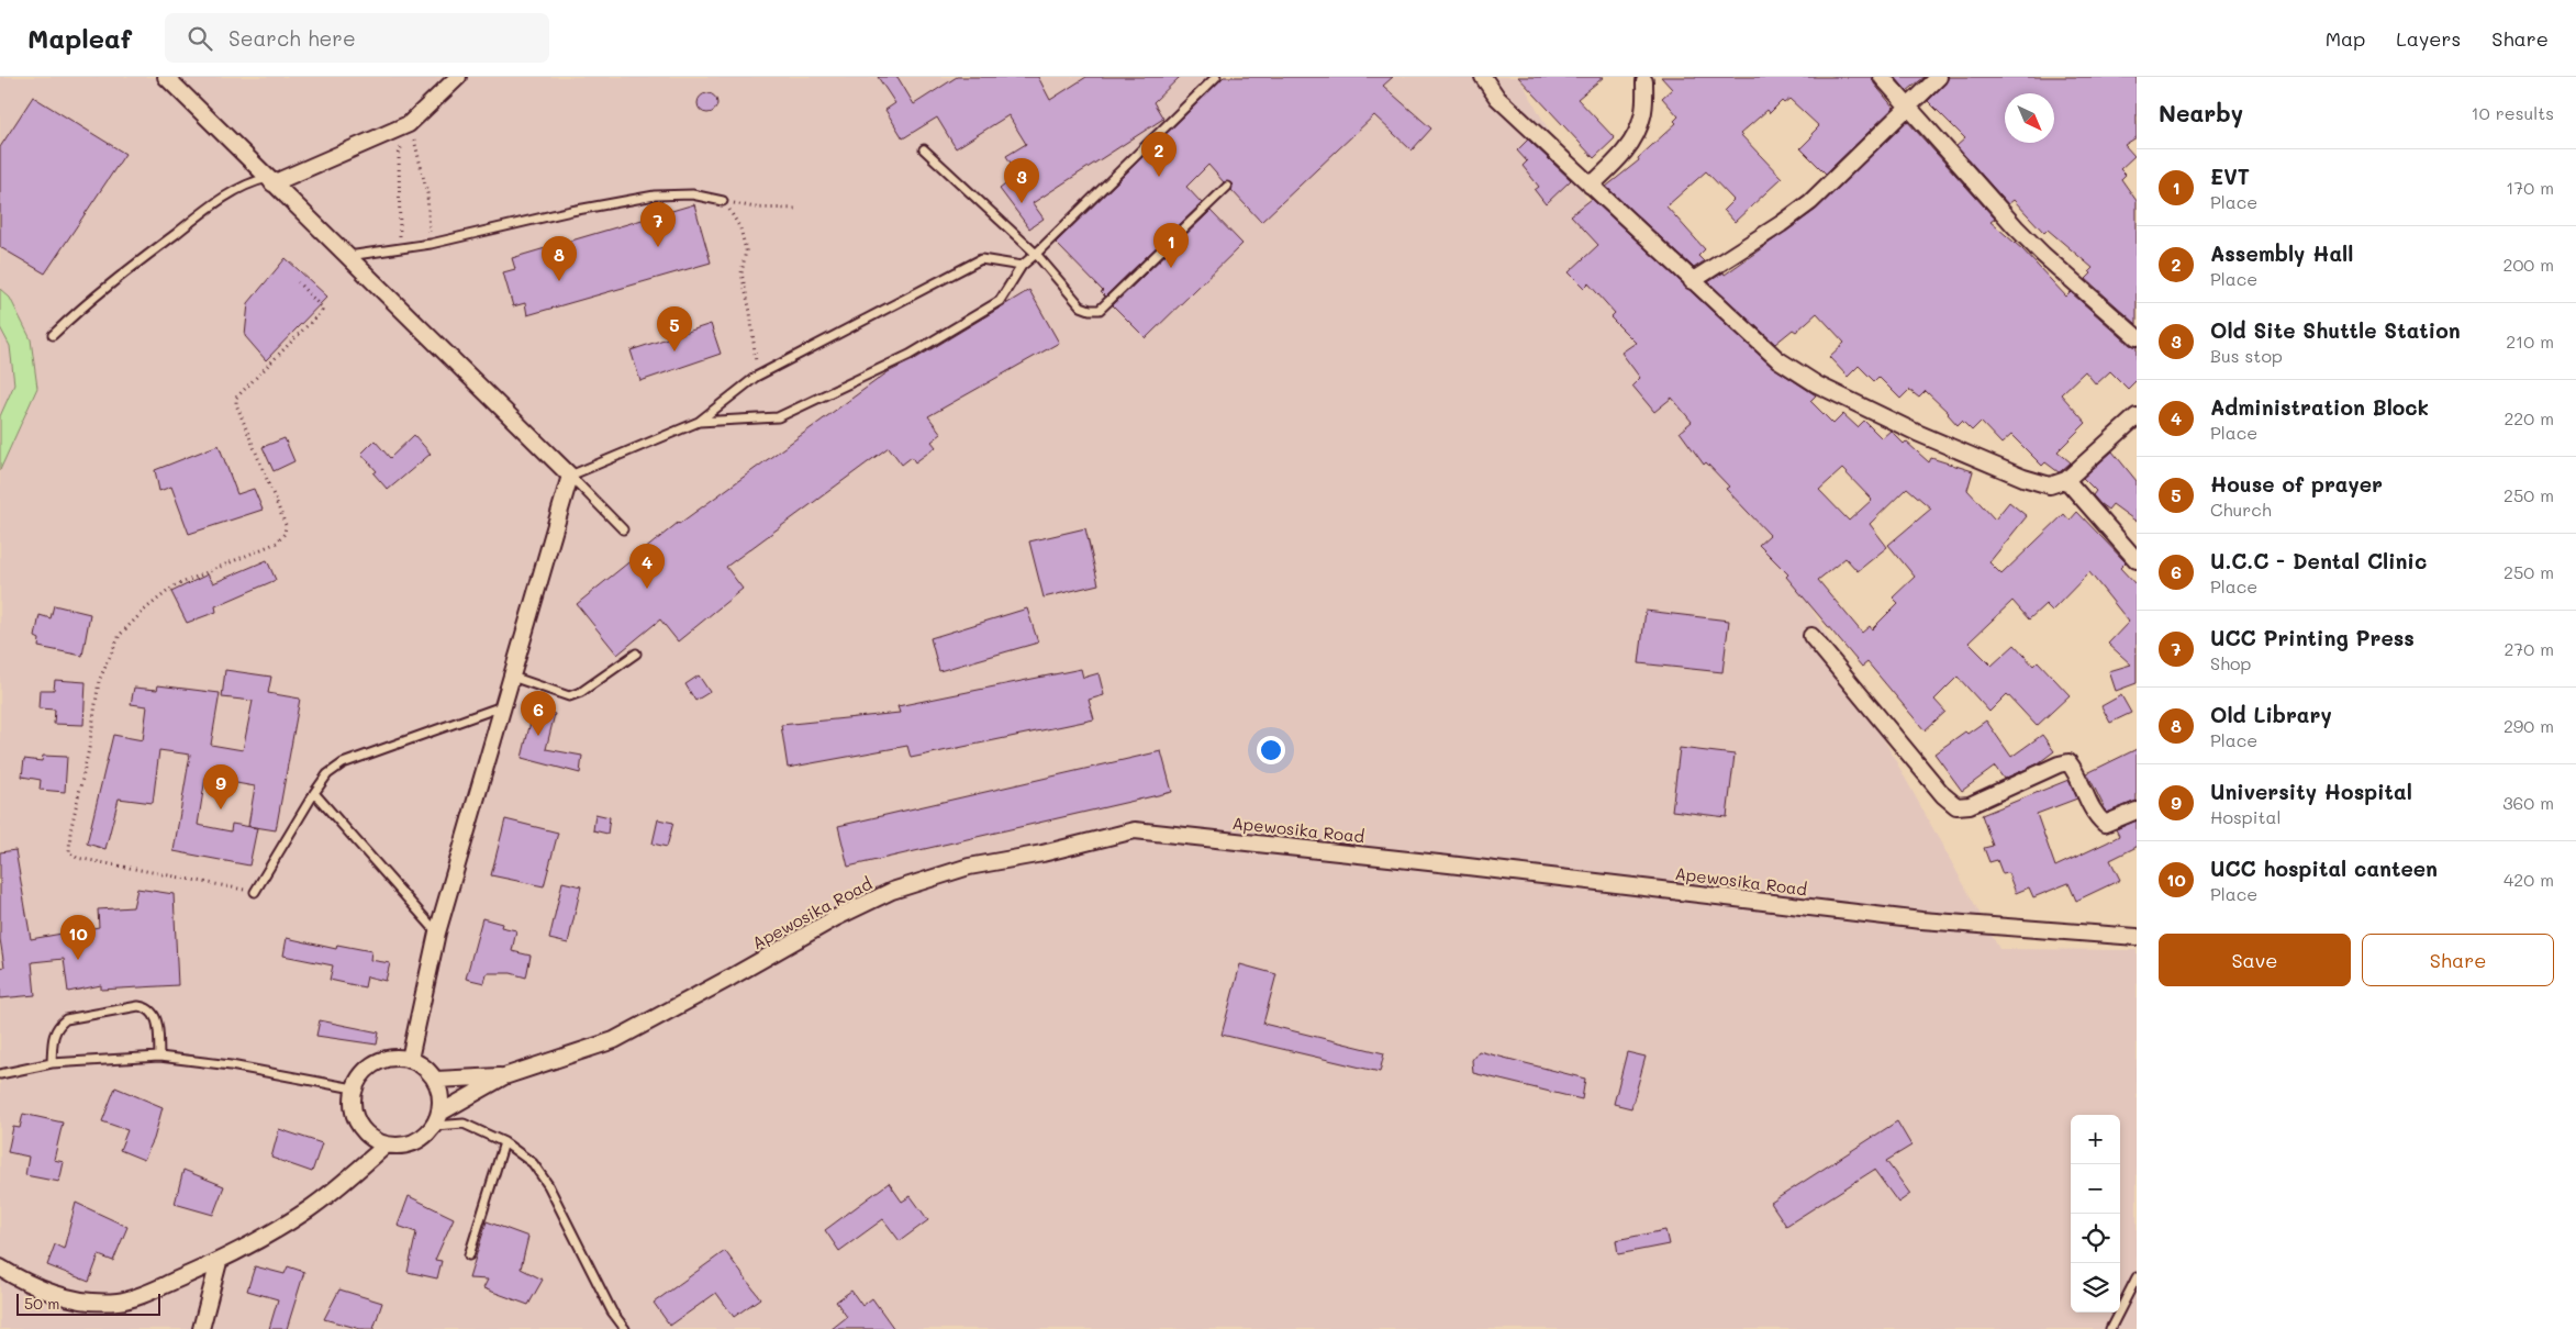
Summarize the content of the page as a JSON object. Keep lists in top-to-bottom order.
{
  "streets": {
    "street": ["Apewosika Road"]
  },
  "scale_bar": "50 m",
  "north": "bottom right",
  "page": {
    "header": "Mapleaf",
    "search": "Search here",
    "nav": ["Map", "Layers", "Share"],
    "heading": ["Nearby", "10 results"],
    "pins": [
      "2",
      "3",
      "7",
      "1",
      "8",
      "5",
      "4",
      "6",
      "9",
      "10"
    ],
    "list": [
      {
        "mark": "1",
        "name": "EVT",
        "note": "Place",
        "value": "170 m"
      },
      {
        "mark": "2",
        "name": "Assembly Hall",
        "note": "Place",
        "value": "200 m"
      },
      {
        "mark": "3",
        "name": "Old Site Shuttle Station",
        "note": "Bus stop",
        "value": "210 m"
      },
      {
        "mark": "4",
        "name": "Administration Block",
        "note": "Place",
        "value": "220 m"
      },
      {
        "mark": "5",
        "name": "House of prayer",
        "note": "Church",
        "value": "250 m"
      },
      {
        "mark": "6",
        "name": "U.C.C - Dental Clinic",
        "note": "Place",
        "value": "250 m"
      },
      {
        "mark": "7",
        "name": "UCC Printing Press",
        "note": "Shop",
        "value": "270 m"
      },
      {
        "mark": "8",
        "name": "Old Library",
        "note": "Place",
        "value": "290 m"
      },
      {
        "mark": "9",
        "name": "University Hospital",
        "note": "Hospital",
        "value": "360 m"
      },
      {
        "mark": "10",
        "name": "UCC hospital canteen",
        "note": "Place",
        "value": "420 m"
      }
    ],
    "buttons": ["Save", "Share"],
    "map_buttons": ["+", "−"],
    "scale": "50 m"
  }
}
